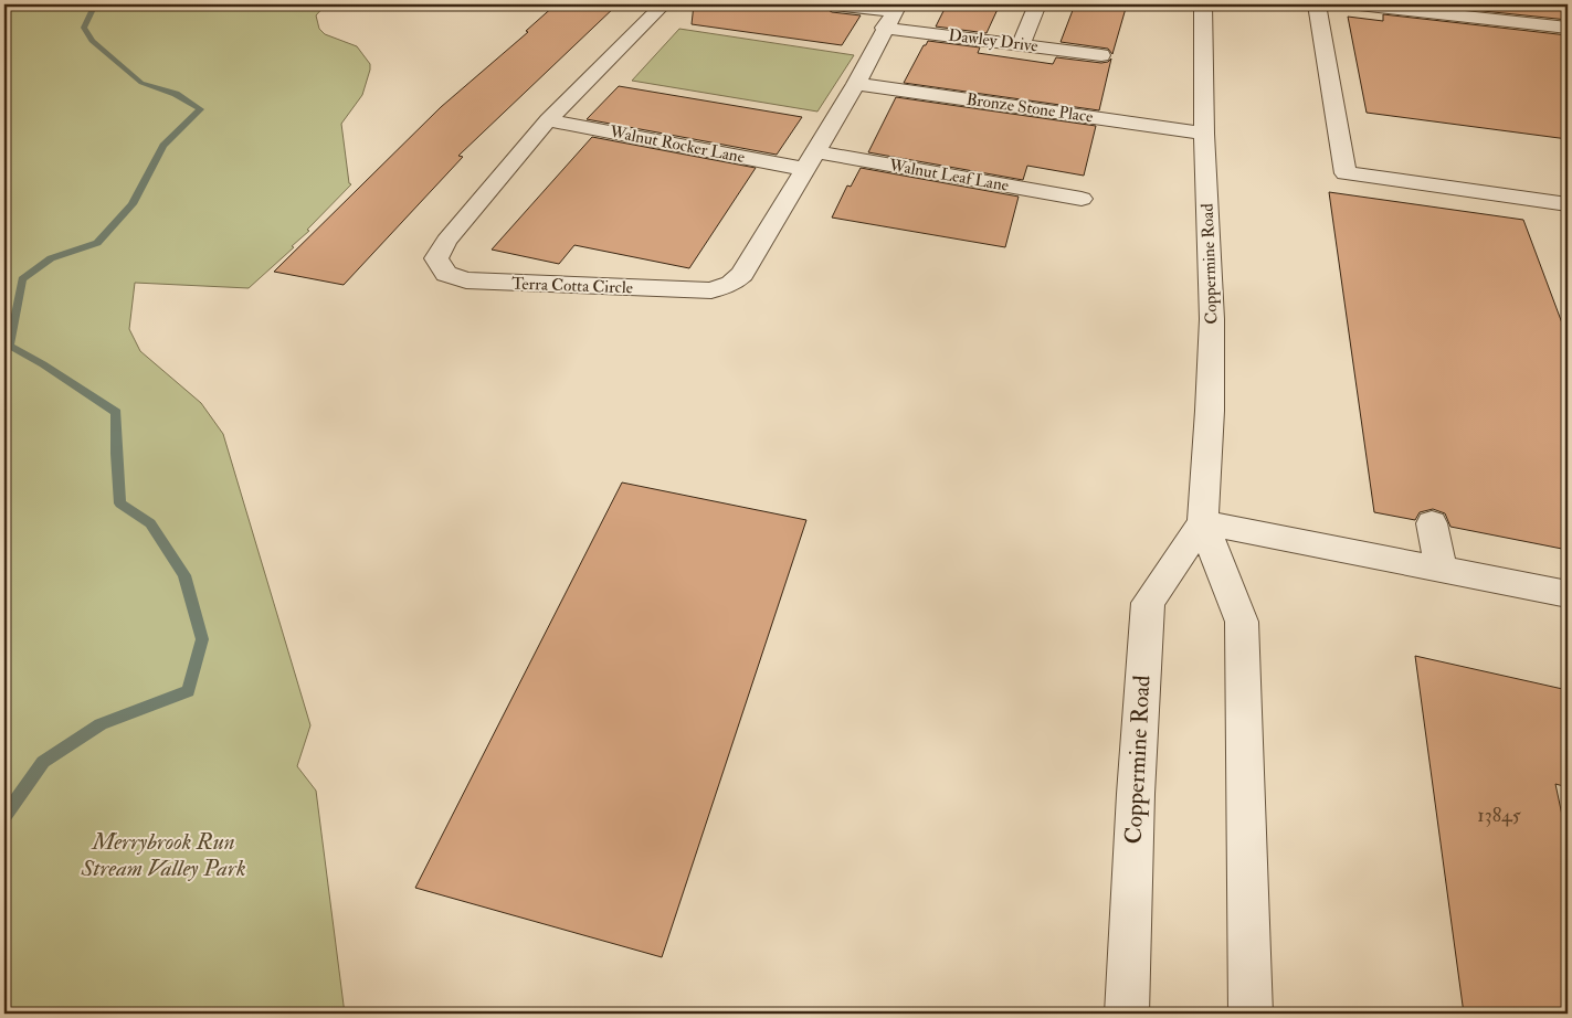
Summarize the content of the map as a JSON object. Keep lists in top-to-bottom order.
{
  "streets": {
    "street": [
      "Dawley Drive",
      "Bronze Stone Place",
      "Walnut Rocker Lane",
      "Walnut Leaf Lane",
      "Coppermine Road",
      "Terra Cotta Circle"
    ]
  },
  "crossings": [
    ["Dawley Drive", "Terra Cotta Circle"],
    ["Bronze Stone Place", "Coppermine Road"],
    ["Bronze Stone Place", "Terra Cotta Circle"],
    ["Walnut Rocker Lane", "Walnut Leaf Lane"],
    ["Walnut Rocker Lane", "Terra Cotta Circle"],
    ["Walnut Leaf Lane", "Terra Cotta Circle"]
  ],
  "parks": ["Merrybrook Run Stream Valley Park"],
  "house_numbers": ["13845"]
}
